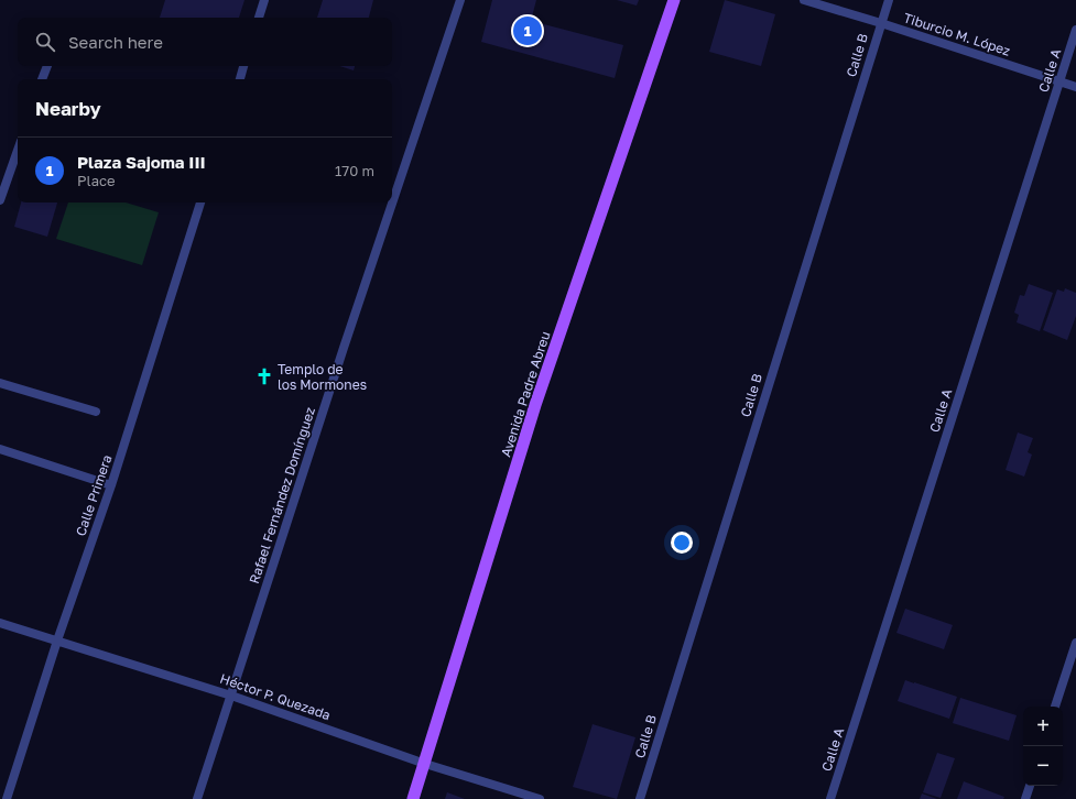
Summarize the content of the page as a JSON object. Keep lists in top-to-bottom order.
{
  "streets": {
    "main road": ["Avenida Padre Abreu"],
    "street": [
      "Tiburcio M. López",
      "Calle B",
      "Calle A",
      "Calle Primera",
      "Rafael Fernández Domínguez",
      "Héctor P. Quezada"
    ]
  },
  "crossings": [
    ["Tiburcio M. López", "Calle B"],
    ["Tiburcio M. López", "Calle A"],
    ["Avenida Padre Abreu", "Héctor P. Quezada"],
    ["Calle Primera", "Héctor P. Quezada"],
    ["Rafael Fernández Domínguez", "Héctor P. Quezada"]
  ],
  "places": {
    "church": ["Templo de los Mormones"]
  },
  "page": {
    "pins": "1",
    "search": "Search here",
    "heading": "Nearby",
    "list": [
      {
        "mark": "1",
        "name": "Plaza Sajoma III",
        "note": "Place",
        "value": "170 m"
      }
    ],
    "map_buttons": ["+", "−"]
  }
}
